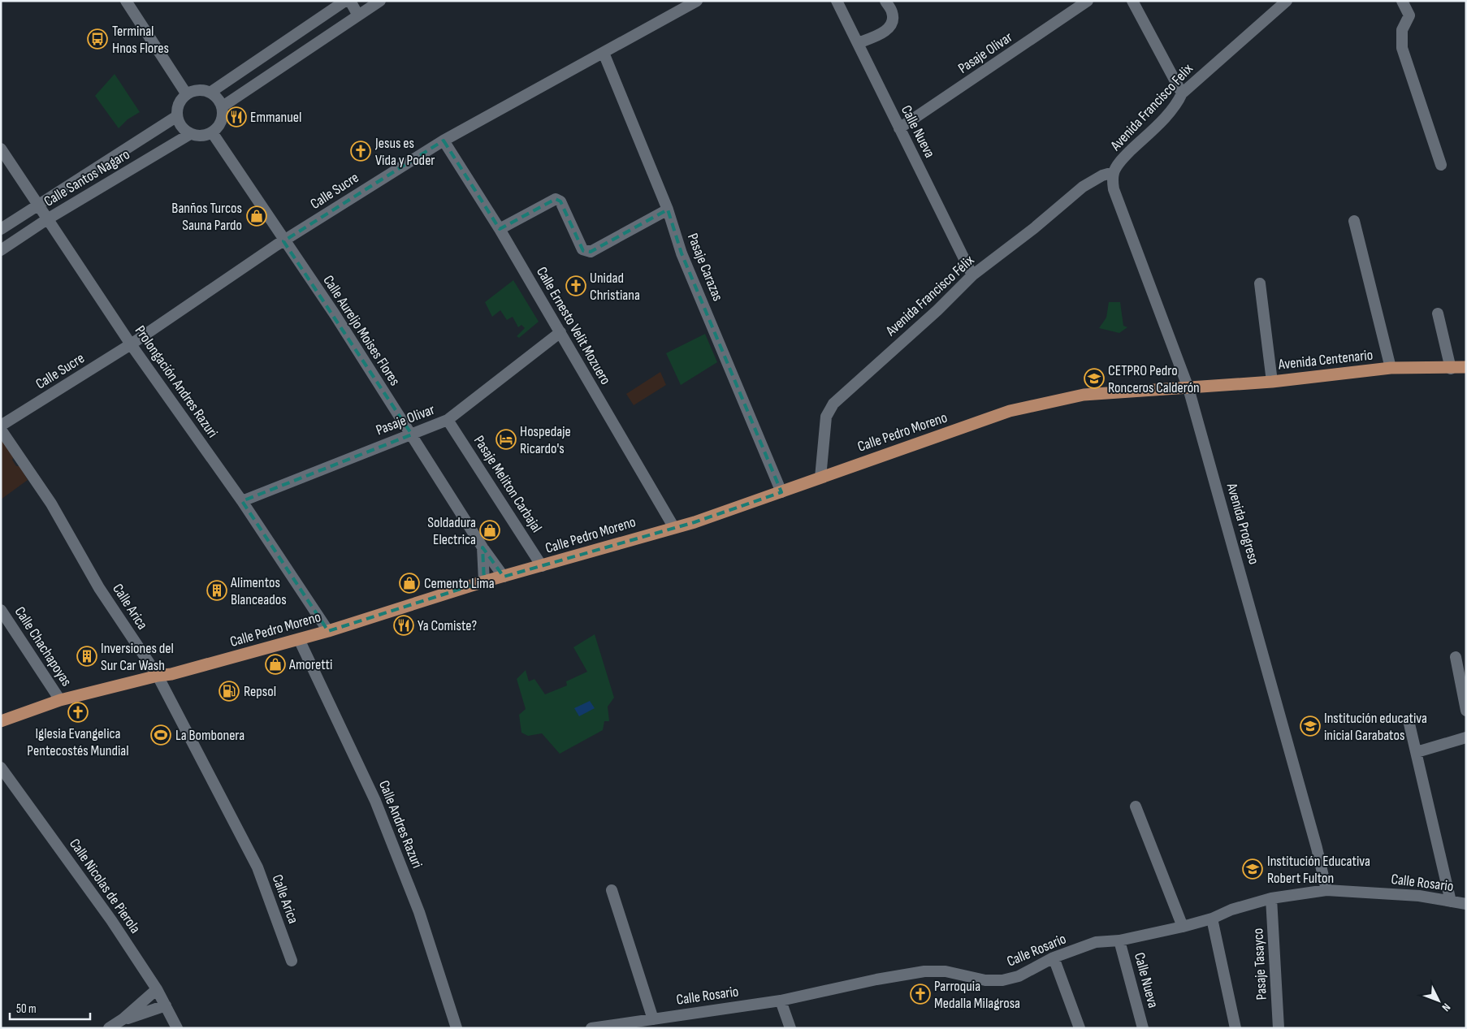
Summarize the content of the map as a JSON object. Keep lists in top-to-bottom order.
{
  "streets": {
    "main road": ["Avenida Centenario", "Calle Pedro Moreno"],
    "street": [
      "Pasaje Olivar",
      "Avenida Francisco Felix",
      "Calle Nueva",
      "Calle Santos Nagaro",
      "Calle Sucre",
      "Pasaje Carazas",
      "Avenida Francisco Félix",
      "Calle Ernesto Velit Mozuero",
      "Calle Aureljo Moises Flores",
      "Prolongación Andres Razuri",
      "Pasaje Meliton Carbajal",
      "Avenida Progreso",
      "Calle Arica",
      "Calle Chachapoyas",
      "Calle Andres Razuri",
      "Calle Rosario",
      "Calle Nicolas de Pierola",
      "Pasaje Tasayco"
    ]
  },
  "crossings": [
    ["Pasaje Olivar", "Calle Nueva"],
    ["Pasaje Olivar", "Calle Ernesto Velit Mozuero"],
    ["Pasaje Olivar", "Calle Aureljo Moises Flores"],
    ["Pasaje Olivar", "Prolongación Andres Razuri"],
    ["Pasaje Olivar", "Pasaje Meliton Carbajal"],
    ["Avenida Francisco Felix", "Avenida Francisco Félix"],
    ["Avenida Francisco Felix", "Avenida Progreso"],
    ["Calle Nueva", "Avenida Francisco Félix"],
    ["Calle Nueva", "Calle Rosario"],
    ["Calle Santos Nagaro", "Calle Aureljo Moises Flores"],
    ["Calle Santos Nagaro", "Prolongación Andres Razuri"],
    ["Calle Sucre", "Pasaje Carazas"],
    ["Calle Sucre", "Calle Ernesto Velit Mozuero"],
    ["Calle Sucre", "Calle Aureljo Moises Flores"],
    ["Calle Sucre", "Prolongación Andres Razuri"],
    ["Pasaje Carazas", "Calle Pedro Moreno"],
    ["Avenida Francisco Félix", "Calle Pedro Moreno"],
    ["Avenida Francisco Félix", "Avenida Progreso"],
    ["Calle Ernesto Velit Mozuero", "Calle Pedro Moreno"],
    ["Calle Aureljo Moises Flores", "Calle Pedro Moreno"],
    ["Avenida Centenario", "Calle Pedro Moreno"],
    ["Avenida Centenario", "Avenida Progreso"],
    ["Prolongación Andres Razuri", "Calle Pedro Moreno"],
    ["Calle Pedro Moreno", "Pasaje Meliton Carbajal"],
    ["Calle Pedro Moreno", "Avenida Progreso"],
    ["Calle Pedro Moreno", "Calle Arica"],
    ["Calle Pedro Moreno", "Calle Chachapoyas"],
    ["Calle Pedro Moreno", "Calle Andres Razuri"],
    ["Avenida Progreso", "Calle Rosario"],
    ["Calle Rosario", "Pasaje Tasayco"]
  ],
  "places": {
    "bus stop": ["Terminal Hnos Flores"],
    "restaurant": ["Emmanuel", "Ya Comiste?"],
    "church": [
      "Jesus es Vida y Poder",
      "Unidad Christiana",
      "Iglesia Evangelica Pentecostés Mundial",
      "Parroquia Medalla Milagrosa"
    ],
    "shop": [
      "Banños Turcos Sauna Pardo",
      "Soldadura Electrica",
      "Cemento Lima",
      "Amoretti"
    ],
    "school or university": ["CETPRO Pedro Ronceros Calderón", "Institución educativa inicial Garabatos", "Institución Educativa Robert Fulton"],
    "hotel": ["Hospedaje Ricardo's"],
    "building": ["Alimentos Blanceados", "Inversiones del Sur Car Wash"],
    "fuel station": ["Repsol"],
    "sports": ["La Bombonera"]
  },
  "scale_bar": "50 m",
  "north": "bottom right"
}
